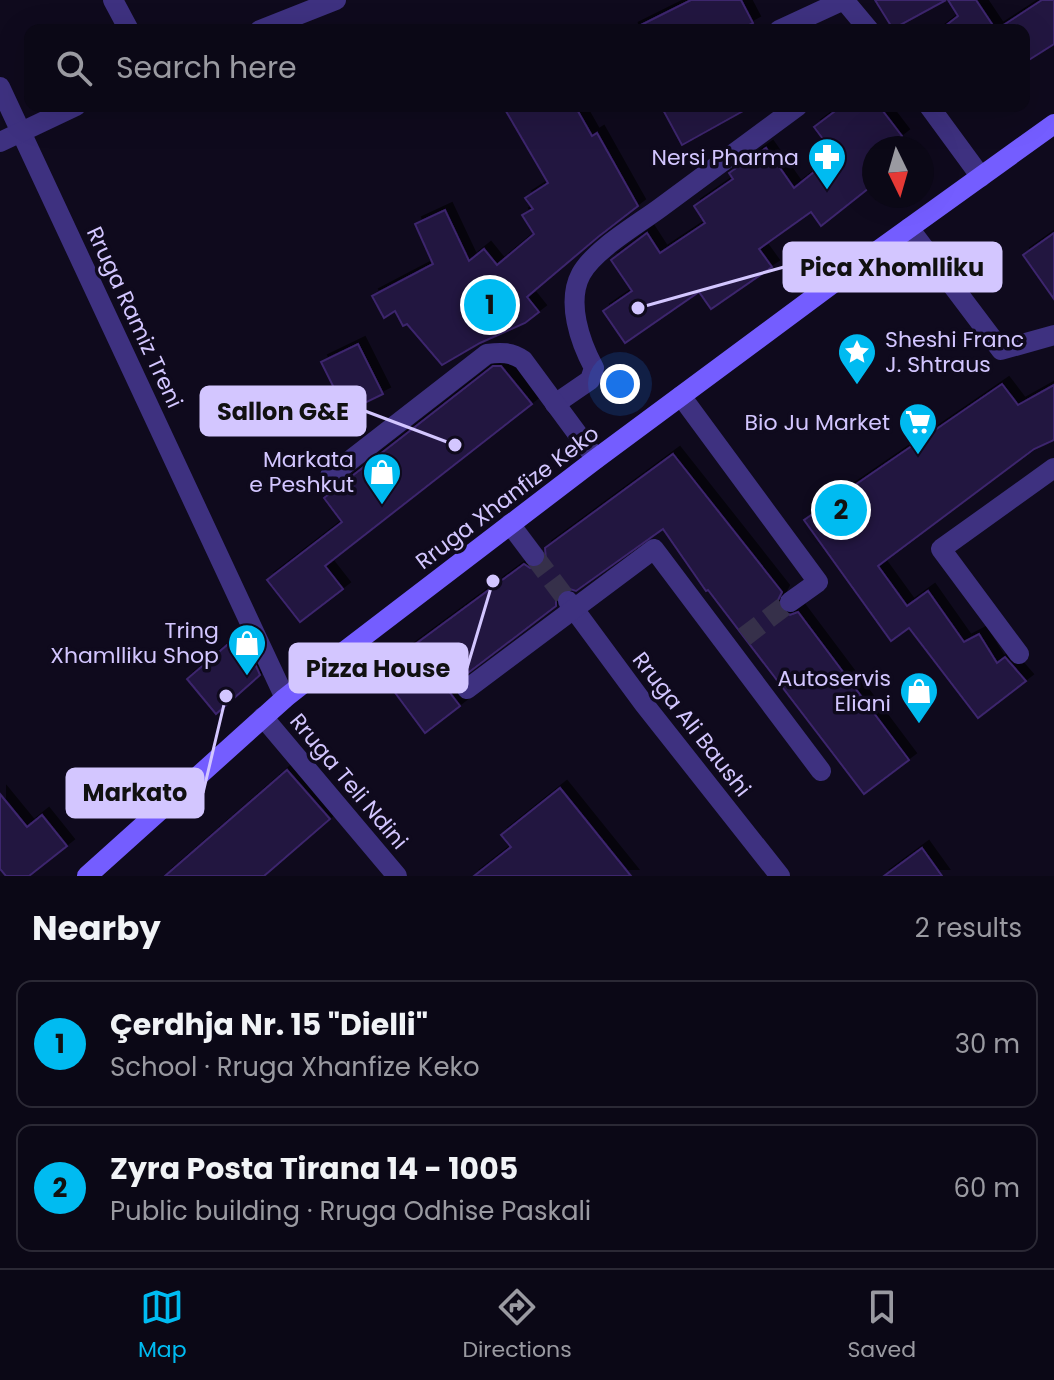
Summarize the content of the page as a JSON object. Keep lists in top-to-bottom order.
{
  "streets": {
    "main road": ["Rruga Xhanfize Keko"],
    "street": ["Rruga Ramiz Treni", "Rruga Ali Baushi", "Rruga Teli Ndini"]
  },
  "crossings": [
    ["Rruga Ramiz Treni", "Rruga Xhanfize Keko"],
    ["Rruga Xhanfize Keko", "Rruga Teli Ndini"]
  ],
  "places": {
    "pharmacy": ["Nersi Pharma"],
    "other": [
      "Pica Xhomlliku",
      "Sallon G&E",
      "Pizza House",
      "Markato"
    ],
    "place": ["Sheshi Franc J. Shtraus"],
    "supermarket": ["Bio Ju Market"],
    "shop": ["Markata e Peshkut", "Tring Xhamlliku Shop", "Autoservis Eliani"]
  },
  "north": "bottom",
  "page": {
    "search": "Search here",
    "pins": ["1", "2"],
    "heading": ["Nearby", "2 results"],
    "list": [
      {
        "mark": "1",
        "name": "Çerdhja Nr. 15 \"Dielli\"",
        "note": "School · Rruga Xhanfize Keko",
        "value": "30 m"
      },
      {
        "mark": "2",
        "name": "Zyra Posta Tirana 14 - 1005",
        "note": "Public building · Rruga Odhise Paskali",
        "value": "60 m"
      }
    ],
    "nav": ["Map", "Directions", "Saved"]
  }
}
